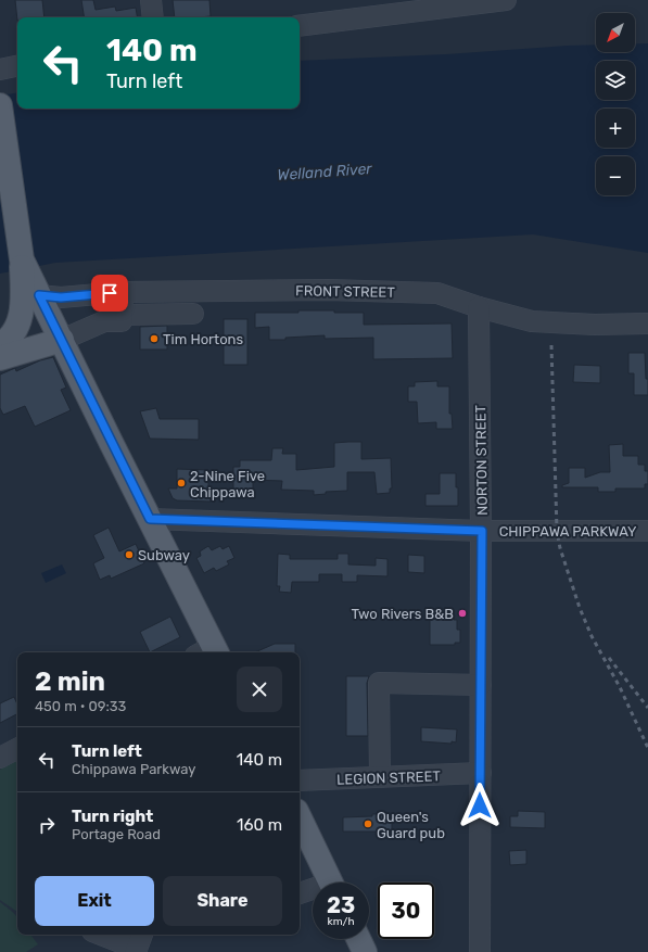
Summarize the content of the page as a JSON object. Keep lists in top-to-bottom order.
{
  "streets": {
    "street": [
      "FRONT STREET",
      "NORTON STREET",
      "CHIPPAWA PARKWAY",
      "LEGION STREET"
    ]
  },
  "crossings": [
    ["FRONT STREET", "NORTON STREET"],
    ["NORTON STREET", "CHIPPAWA PARKWAY"],
    ["NORTON STREET", "LEGION STREET"]
  ],
  "water": ["Welland River"],
  "places": [
    "Tim Hortons",
    "2-Nine Five Chippawa",
    "Subway",
    "Two Rivers B&B",
    "Queen's Guard pub"
  ],
  "north": "bottom left",
  "page": {
    "map_buttons": ["+", "−"],
    "turn": ["140 m", "Turn left"],
    "heading": ["2 min", "450 m · 09:33"],
    "list": [
      {
        "name": "Turn left",
        "note": "Chippawa Parkway",
        "value": "140 m"
      },
      {
        "name": "Turn right",
        "note": "Portage Road",
        "value": "160 m"
      }
    ],
    "buttons": ["Exit", "Share"],
    "speed": "23 km/h",
    "limit": "30"
  }
}
